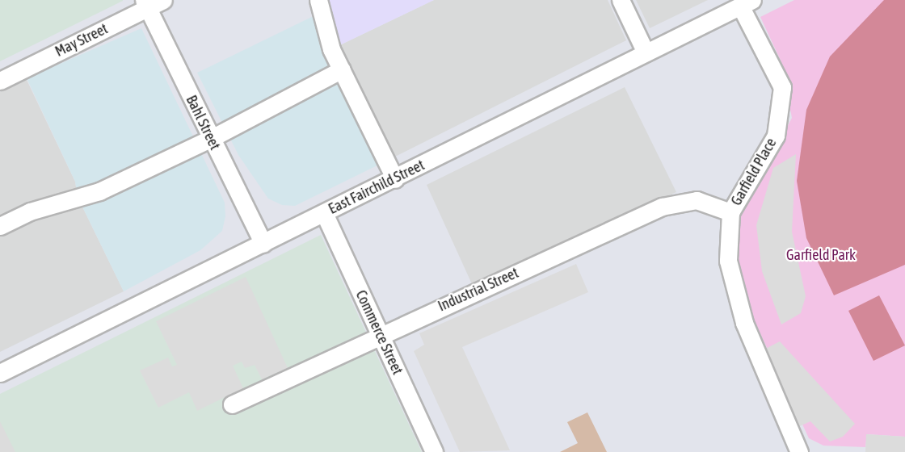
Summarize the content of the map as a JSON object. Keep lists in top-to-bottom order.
{
  "streets": {
    "street": [
      "May Street",
      "Bahl Street",
      "Garfield Place",
      "East Fairchild Street",
      "Industrial Street",
      "Commerce Street"
    ]
  },
  "crossings": [
    ["May Street", "Bahl Street"],
    ["Bahl Street", "East Fairchild Street"],
    ["Garfield Place", "East Fairchild Street"],
    ["Garfield Place", "Industrial Street"],
    ["East Fairchild Street", "Commerce Street"],
    ["Industrial Street", "Commerce Street"]
  ],
  "parks": ["Garfield Park"]
}
